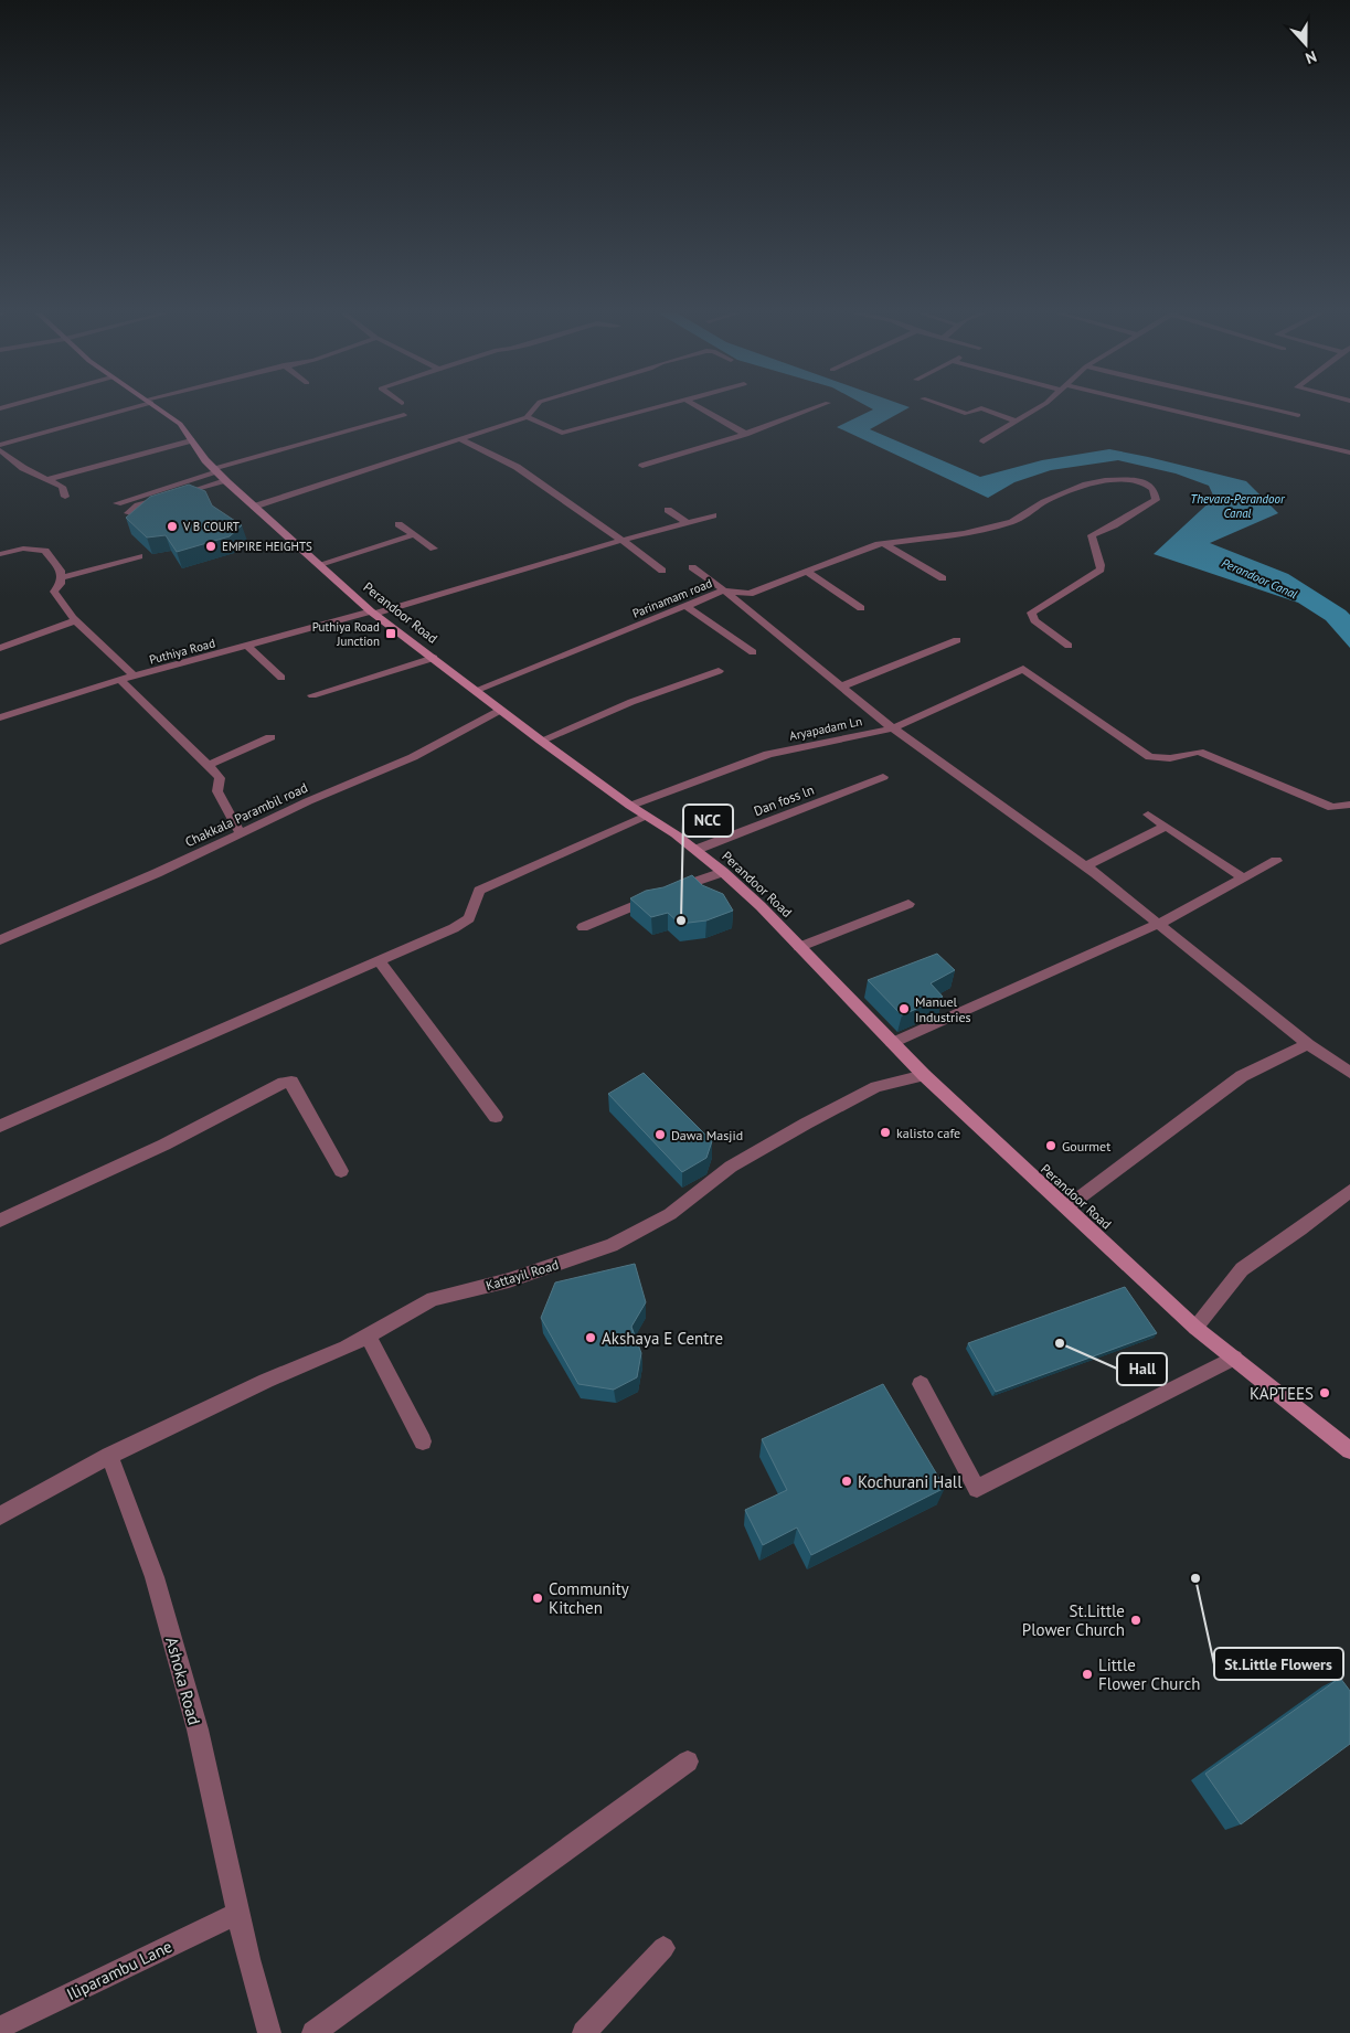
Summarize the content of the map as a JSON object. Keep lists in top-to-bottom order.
{
  "streets": {
    "main road": ["Perandoor Road"],
    "street": [
      "Parinamam road",
      "Puthiya Road",
      "Aryapadam Ln",
      "Dan foss ln",
      "Chakkala Parambil road",
      "Kattayil Road",
      "Ashoka Road",
      "Iliparambu Lane"
    ]
  },
  "crossings": [
    ["Parinamam road", "Perandoor Road"],
    ["Perandoor Road", "Puthiya Road"],
    ["Perandoor Road", "Aryapadam Ln"],
    ["Perandoor Road", "Dan foss ln"],
    ["Perandoor Road", "Chakkala Parambil road"],
    ["Perandoor Road", "Kattayil Road"],
    ["Kattayil Road", "Ashoka Road"],
    ["Ashoka Road", "Iliparambu Lane"]
  ],
  "water": ["Thevara-Perandoor Canal", "Perandoor Canal"],
  "places": {
    "other": [
      "V B COURT",
      "EMPIRE HEIGHTS",
      "NCC",
      "Manuel Industries",
      "kalisto cafe",
      "Dawa Masjid",
      "Gourmet",
      "Akshaya E Centre",
      "Hall",
      "KAPTEES",
      "Kochurani Hall",
      "St.Little Flowers",
      "Community Kitchen",
      "St.Little Plower Church",
      "Little Flower Church"
    ],
    "transit": ["Puthiya Road Junction"]
  },
  "north": "bottom"
}
